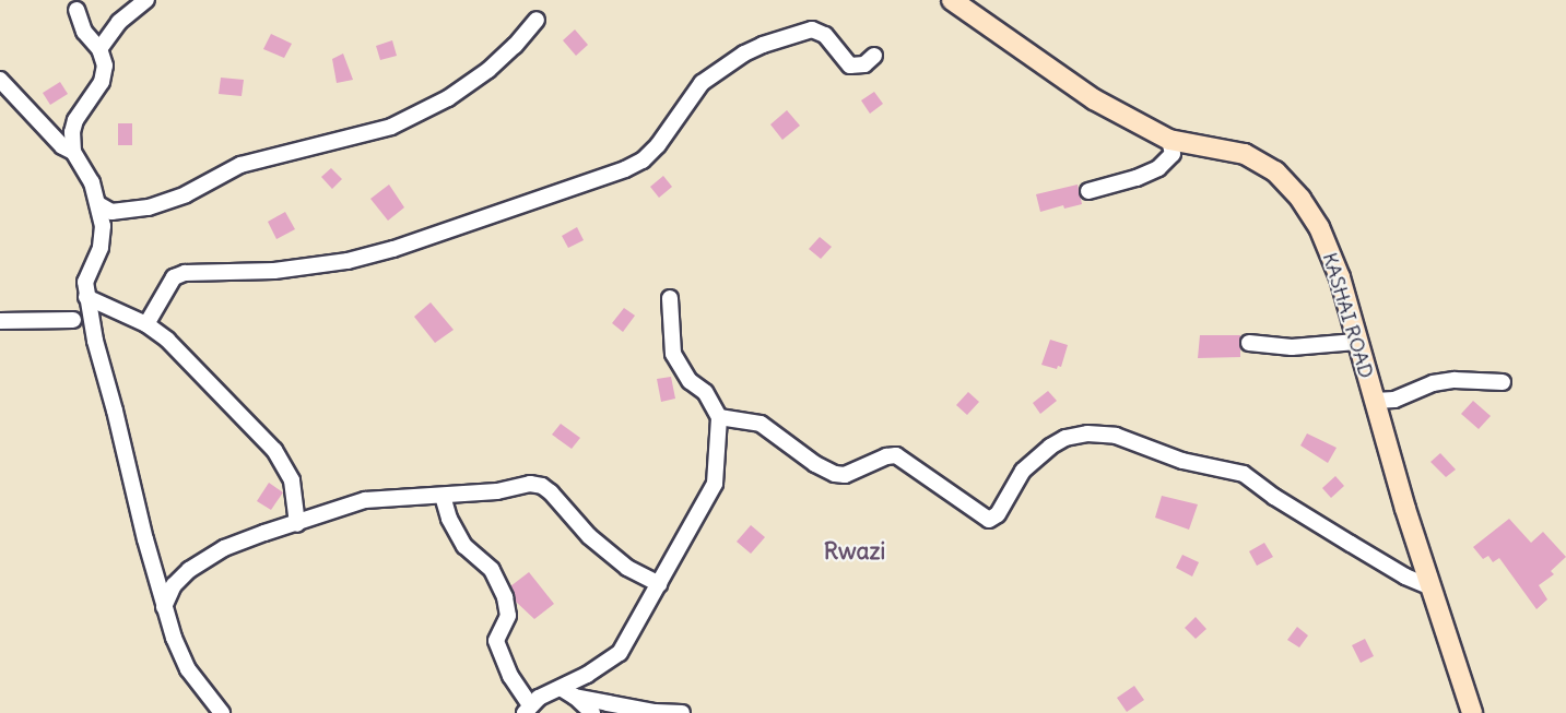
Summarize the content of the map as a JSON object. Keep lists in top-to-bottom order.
{
  "streets": {
    "street": ["KASHAI ROAD"]
  },
  "districts": ["Rwazi"]
}
